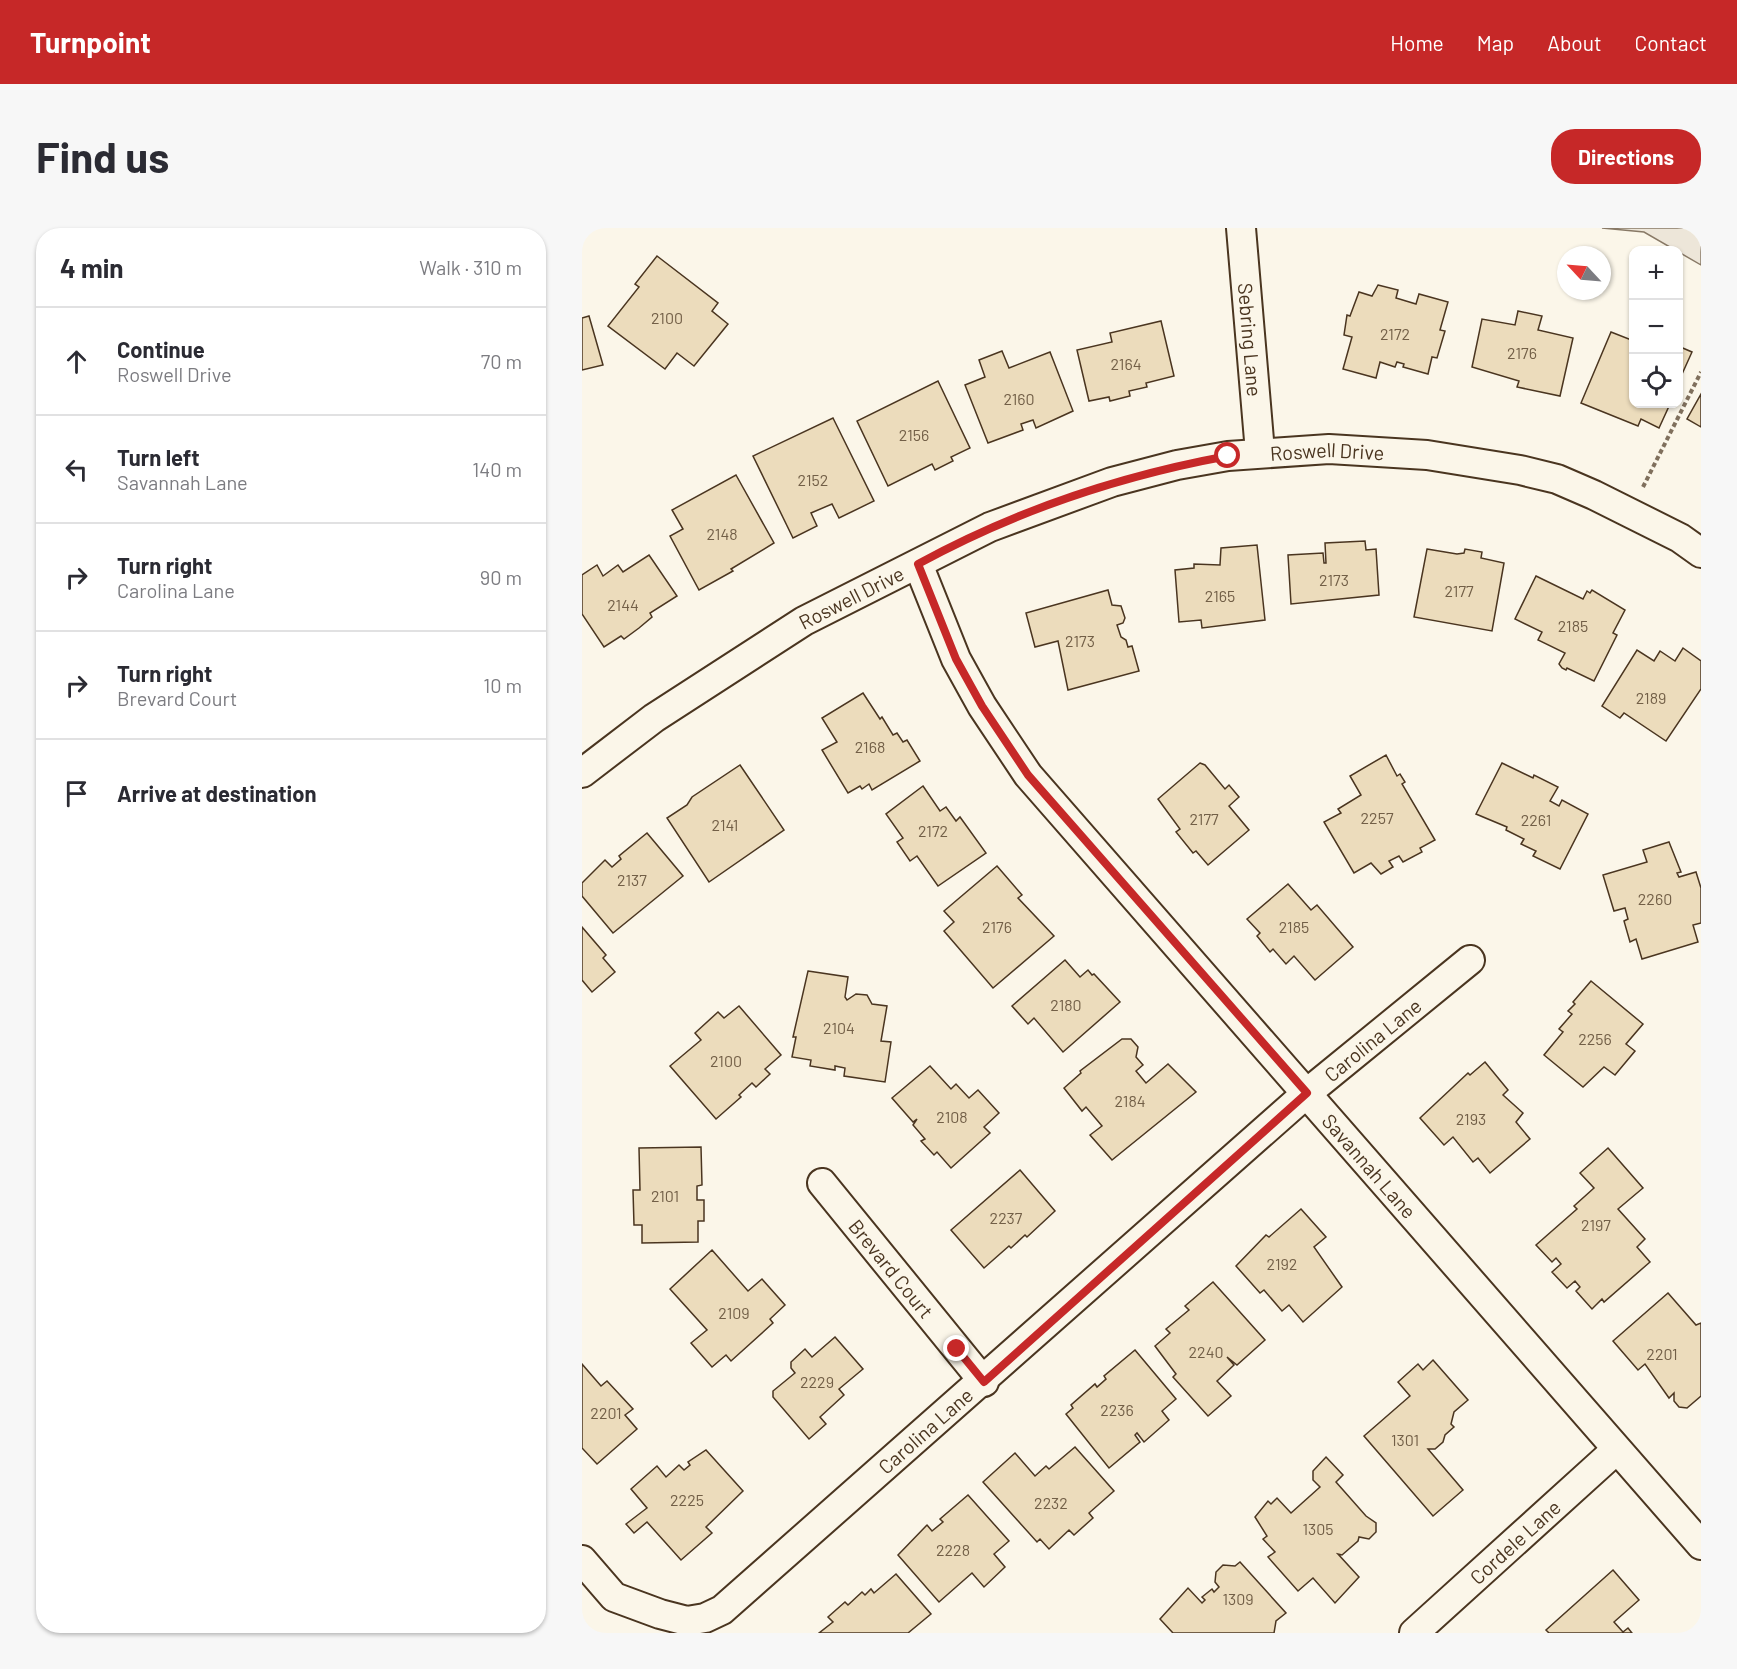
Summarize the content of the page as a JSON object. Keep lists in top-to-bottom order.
{
  "streets": {
    "street": [
      "Sebring Lane",
      "Roswell Drive",
      "Carolina Lane",
      "Savannah Lane",
      "Brevard Court",
      "Cordele Lane"
    ]
  },
  "crossings": [
    ["Sebring Lane", "Roswell Drive"],
    ["Roswell Drive", "Savannah Lane"],
    ["Carolina Lane", "Savannah Lane"],
    ["Carolina Lane", "Brevard Court"],
    ["Savannah Lane", "Cordele Lane"]
  ],
  "house_numbers": [
    "2100",
    "2172",
    "2176",
    "2164",
    "2160",
    "2156",
    "2152",
    "2148",
    "2173",
    "2177",
    "2165",
    "2144",
    "2185",
    "2173",
    "2189",
    "2168",
    "2257",
    "2177",
    "2261",
    "2141",
    "2172",
    "2137",
    "2260",
    "2176",
    "2185",
    "2180",
    "2104",
    "2256",
    "2100",
    "2184",
    "2108",
    "2193",
    "2101",
    "2237",
    "2197",
    "2192",
    "2109",
    "2240",
    "2201",
    "2229",
    "2236",
    "2201",
    "1301",
    "2225",
    "2232",
    "1305",
    "2228",
    "1309"
  ],
  "north": "top left",
  "page": {
    "header": "Turnpoint",
    "nav": [
      "Home",
      "Map",
      "About",
      "Contact"
    ],
    "buttons": "Directions",
    "title": "Find us",
    "heading": ["4 min", "Walk · 310 m"],
    "map_buttons": ["+", "−"],
    "list": [
      ["Continue", "Roswell Drive", "70 m"],
      ["Turn left", "Savannah Lane", "140 m"],
      ["Turn right", "Carolina Lane", "90 m"],
      ["Turn right", "Brevard Court", "10 m"],
      "Arrive at destination"
    ]
  }
}
